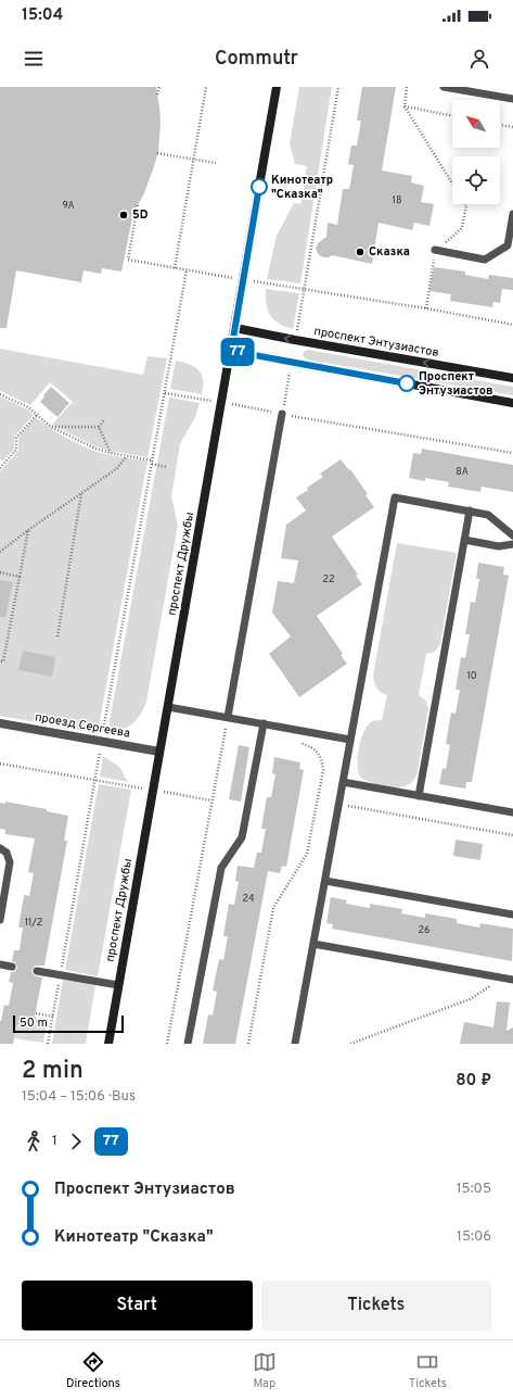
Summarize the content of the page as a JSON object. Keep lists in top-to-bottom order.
{
  "streets": {
    "main road": ["проспект Энтузиастов", "проспект Дружбы"],
    "street": ["проезд Сергеева"]
  },
  "crossings": [
    ["проспект Энтузиастов", "проспект Дружбы"],
    ["проспект Дружбы", "проезд Сергеева"]
  ],
  "places": [
    "Кинотеатр \"Сказка\"",
    "5D",
    "Сказка",
    "Проспект Энтузиастов"
  ],
  "lines": ["bus line 77"],
  "house_numbers": [
    "18",
    "9А",
    "8А",
    "22",
    "10",
    "24",
    "11/2",
    "26"
  ],
  "scale_bar": "50 m",
  "north": "top left",
  "page": {
    "status": "15:04",
    "header": "Commutr",
    "on_map": "77",
    "scale": "50 m",
    "heading": ["2 min", "15:04 – 15:06 · Bus", "80 ₽"],
    "legs": ["1", "77"],
    "list": [
      {
        "name": "Проспект Энтузиастов",
        "value": "15:05"
      },
      {
        "name": "Кинотеатр \"Сказка\"",
        "value": "15:06"
      }
    ],
    "buttons": ["Start", "Tickets"],
    "tabs": ["Directions", "Map", "Tickets"]
  }
}
